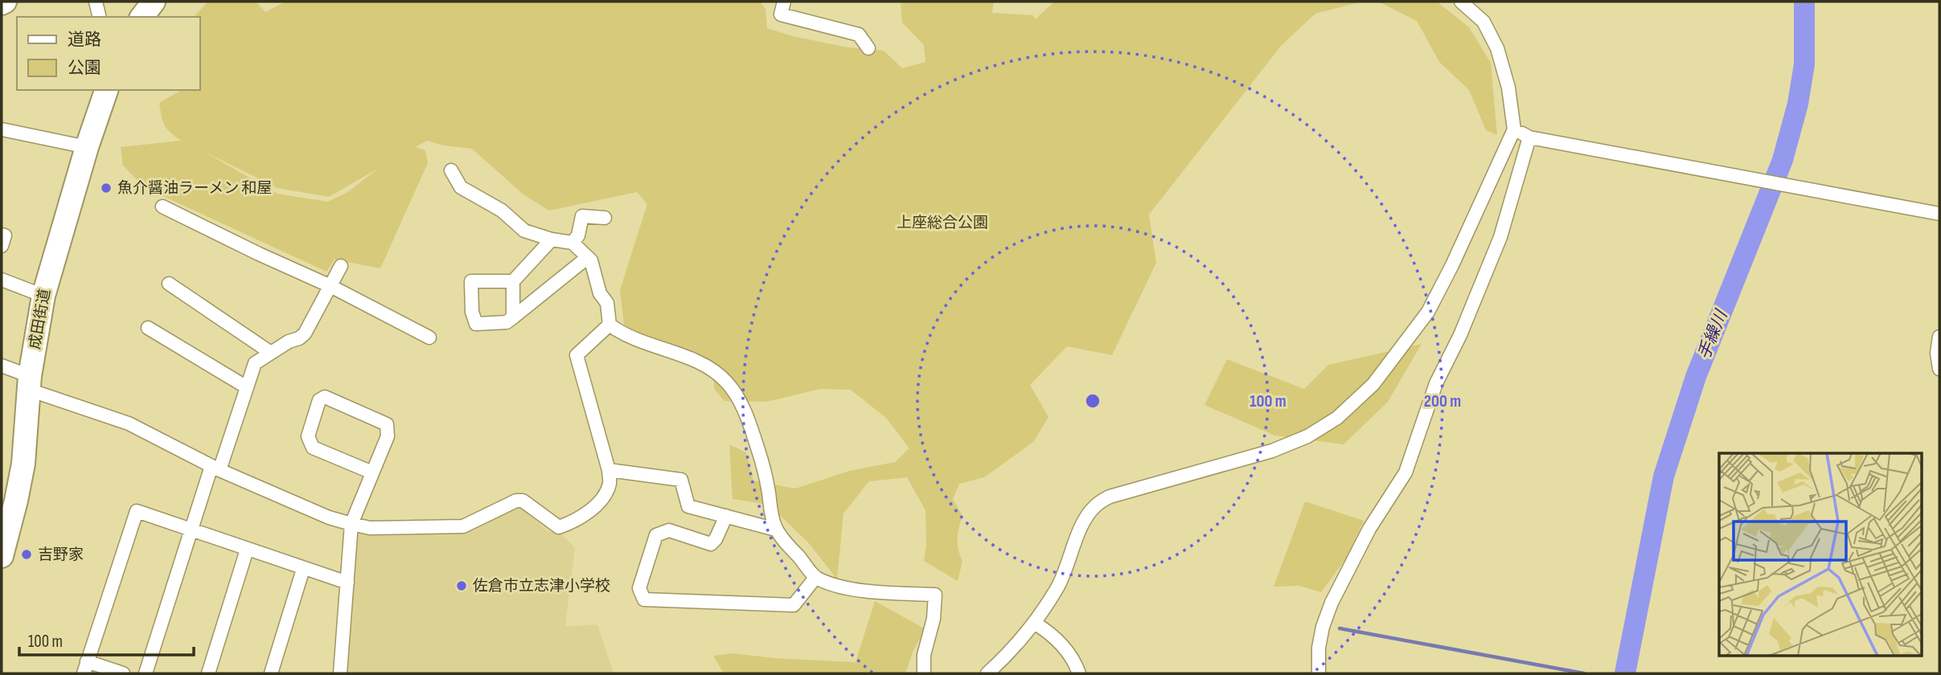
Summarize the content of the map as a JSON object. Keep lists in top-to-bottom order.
{
  "streets": {
    "highway": ["成田街道"]
  },
  "water": ["手繰川"],
  "parks": ["上座総合公園"],
  "places": ["魚介醤油ラーメン 和屋", "吉野家", "佐倉市立志津小学校"],
  "legend": ["道路", "公園"],
  "scale_bar": "100 m",
  "rings": ["100 m", "200 m"]
}
